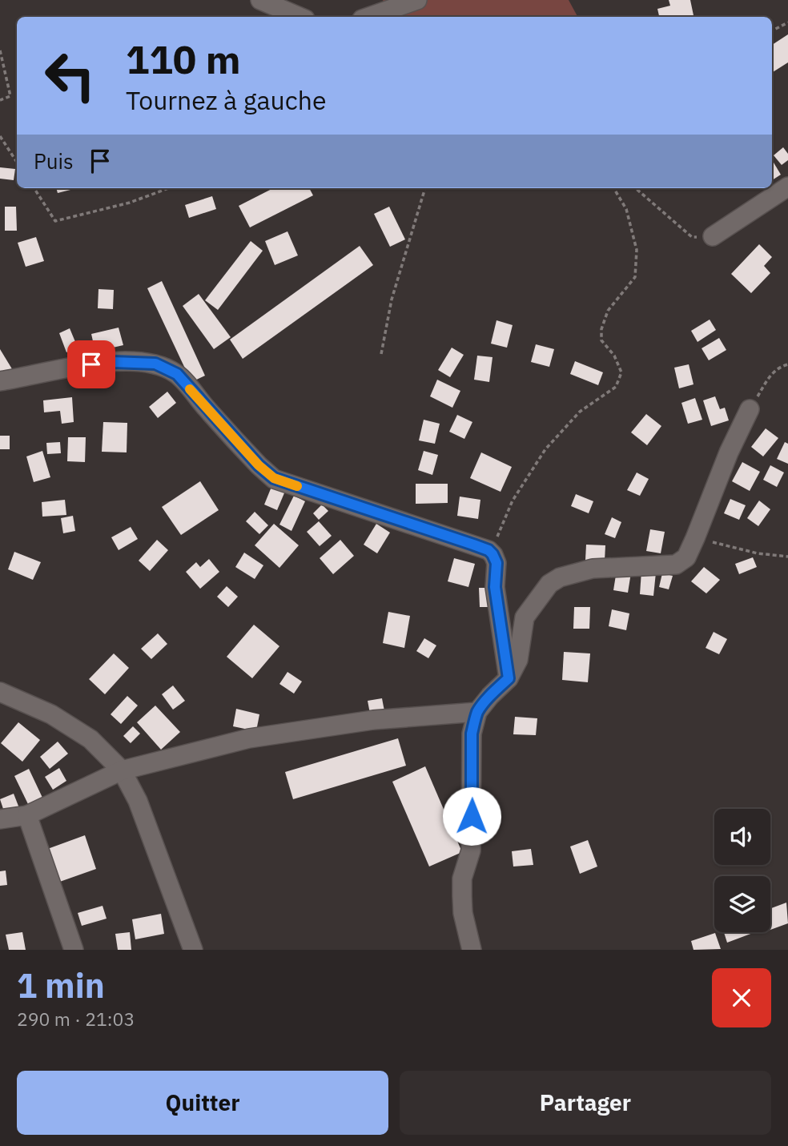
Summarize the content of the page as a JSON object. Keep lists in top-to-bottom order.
{
  "page": {
    "turn": ["110 m", "Tournez à gauche"],
    "then": "Puis",
    "heading": ["1 min", "290 m · 21:03"],
    "buttons": ["Quitter", "Partager"]
  }
}
